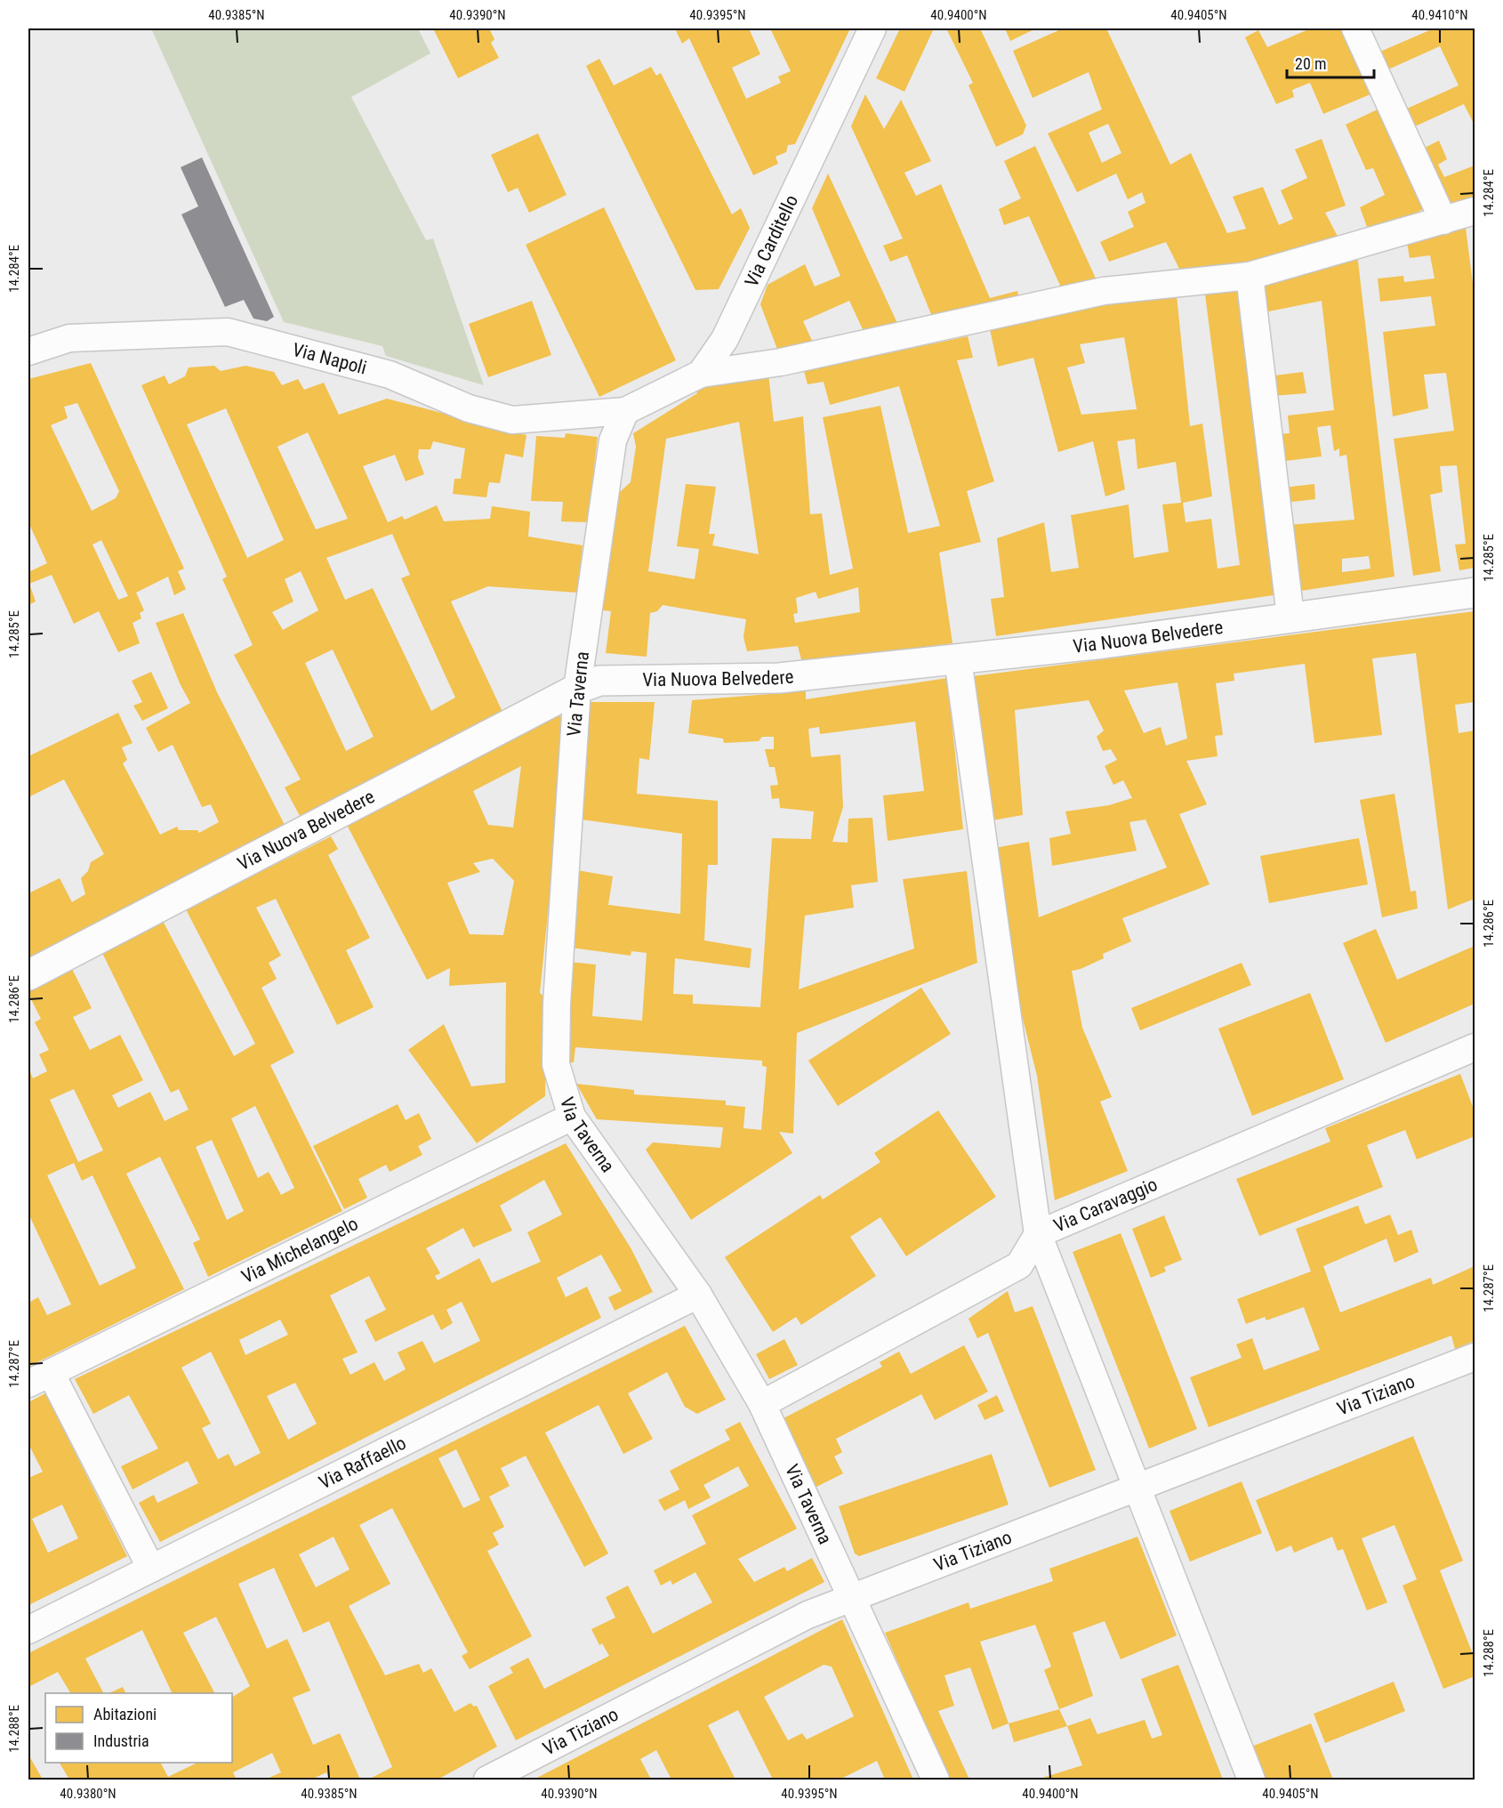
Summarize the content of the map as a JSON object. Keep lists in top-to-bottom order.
{
  "streets": {
    "street": [
      "Via Carditello",
      "Via Napoli",
      "Via Nuova Belvedere",
      "Via Taverna",
      "Via Caravaggio",
      "Via Michelangelo",
      "Via Tiziano",
      "Via Raffaello"
    ]
  },
  "crossings": [
    ["Via Carditello", "Via Napoli"],
    ["Via Carditello", "Via Taverna"],
    ["Via Napoli", "Via Taverna"],
    ["Via Nuova Belvedere", "Via Taverna"],
    ["Via Taverna", "Via Caravaggio"],
    ["Via Taverna", "Via Michelangelo"],
    ["Via Taverna", "Via Tiziano"],
    ["Via Taverna", "Via Raffaello"]
  ],
  "legend": ["Abitazioni", "Industria"],
  "scale_bar": "20 m",
  "coordinates": [
    "40.9385°N",
    "40.9390°N",
    "40.9395°N",
    "40.9400°N",
    "40.9405°N",
    "40.9410°N",
    "14.284°E",
    "14.285°E",
    "14.286°E",
    "14.287°E",
    "14.288°E",
    "40.9380°N"
  ]
}
